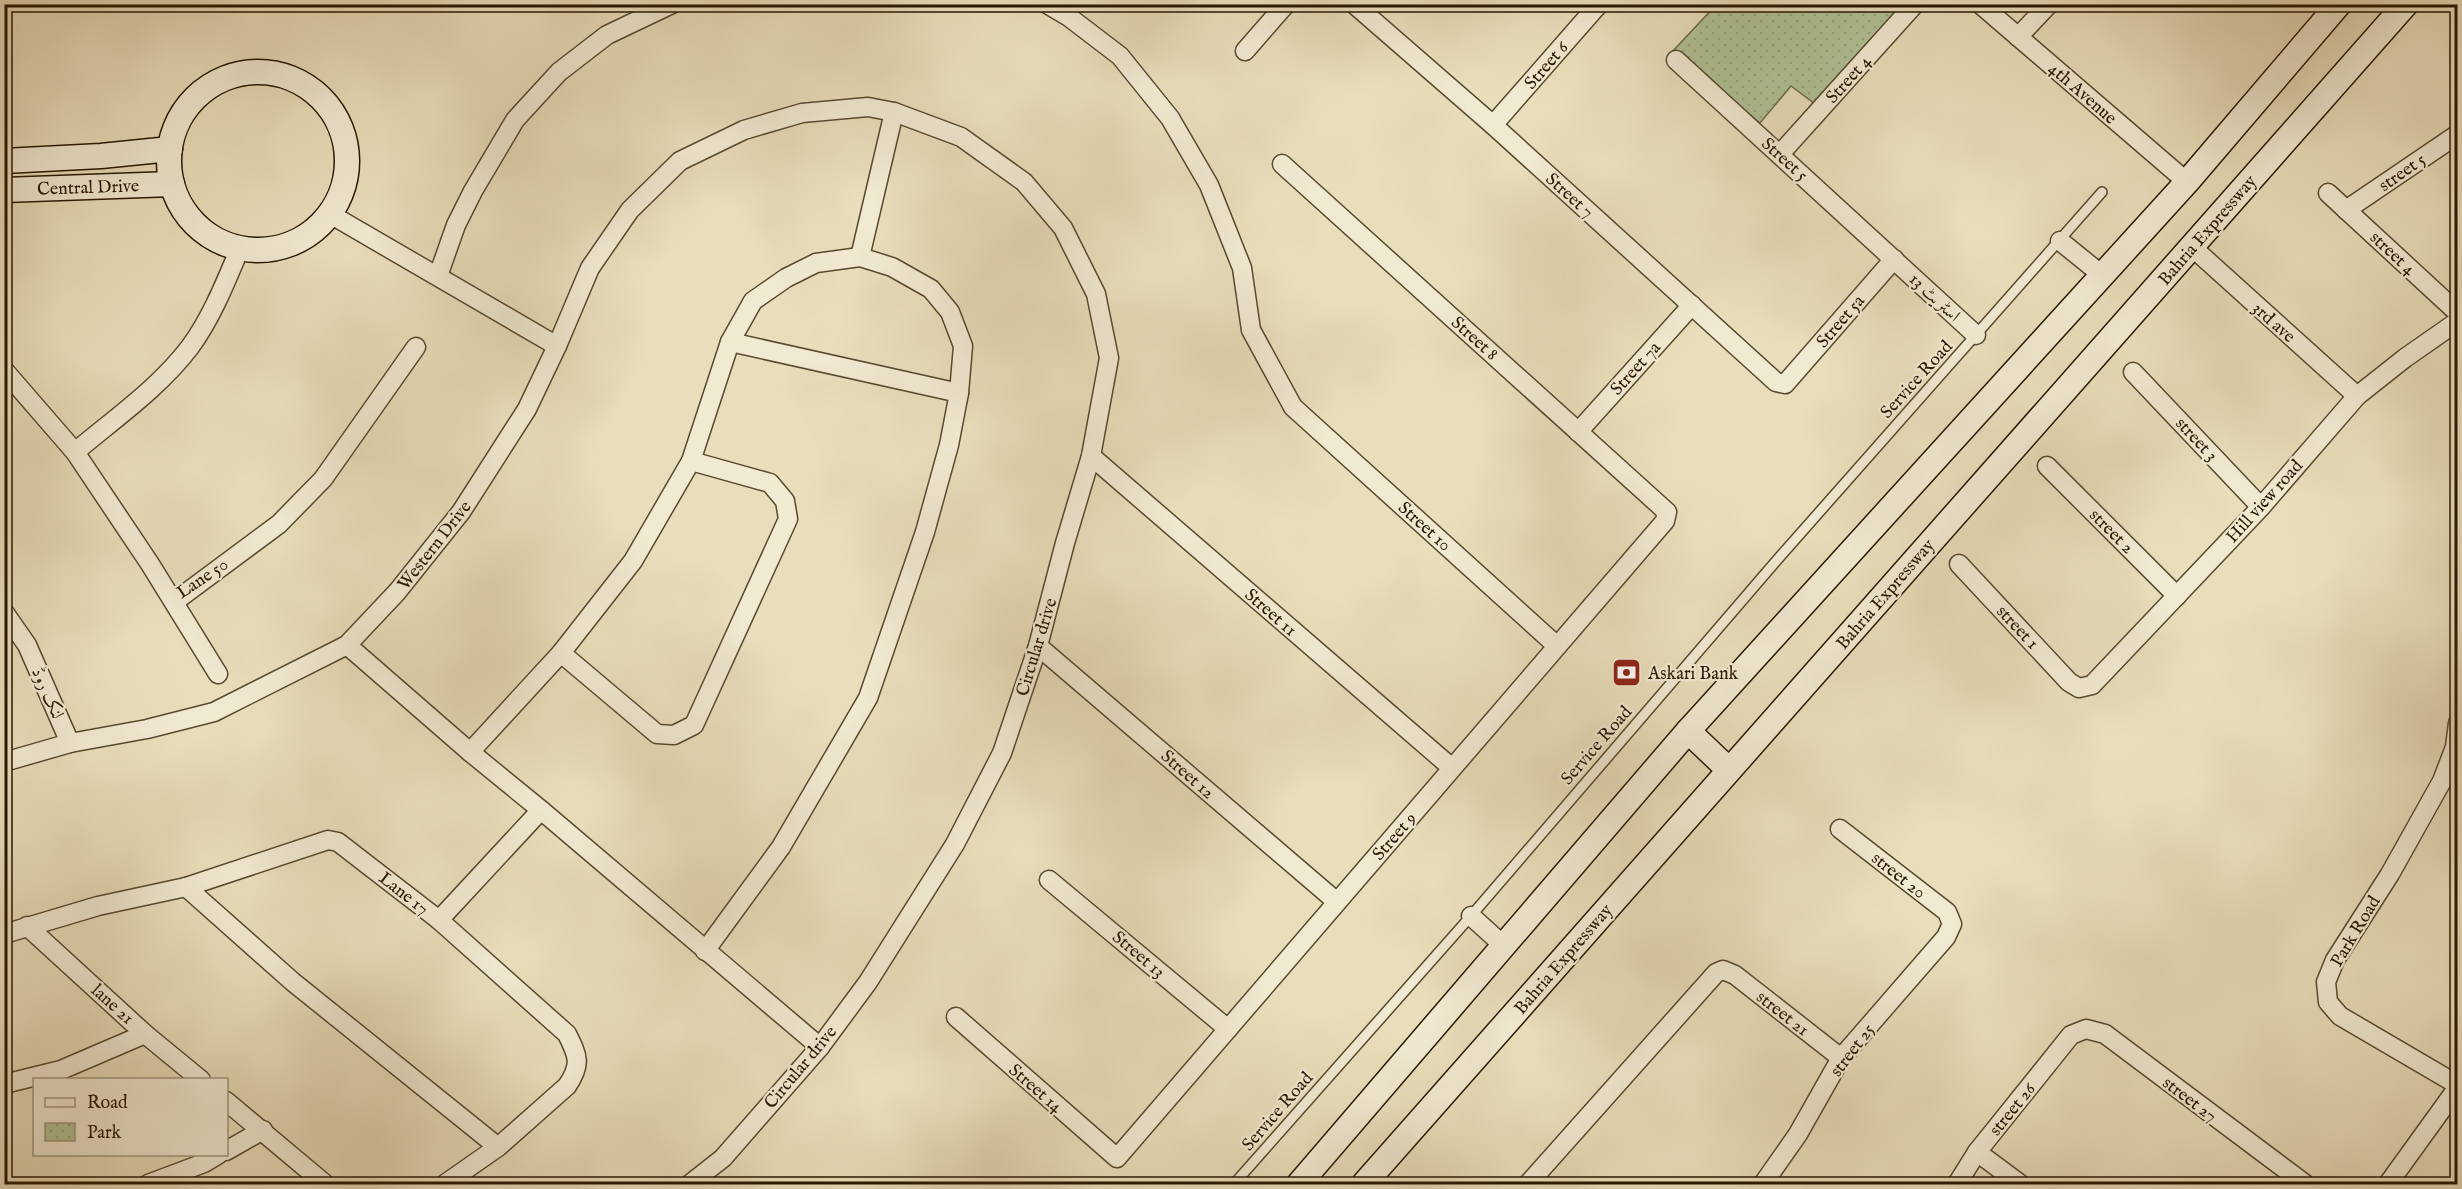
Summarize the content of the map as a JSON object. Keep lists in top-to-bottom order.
{
  "streets": {
    "main road": ["Central Drive", "Bahria Expressway"],
    "street": [
      "Street 6",
      "Street 4",
      "4th Avenue",
      "Street 5",
      "street 5",
      "Street 7",
      "street 4",
      "اسٹریٹ 13",
      "Street 5a",
      "3rd ave",
      "Street 8",
      "Street 7a",
      "street 3",
      "Hill view road",
      "Street 10",
      "street 2",
      "Western Drive",
      "Lane 50",
      "Street 11",
      "street 1",
      "Circular drive",
      "لنک روڈ",
      "Street 12",
      "Street 9",
      "street 20",
      "Lane 17",
      "Park Road",
      "Street 13",
      "lane 21",
      "street 21",
      "street 25",
      "Street 14",
      "street 27",
      "street 26"
    ],
    "lane": ["Service Road"]
  },
  "crossings": [
    ["Street 6", "Street 7"],
    ["Street 4", "Street 5"],
    ["Street 5", "اسٹریٹ 13"],
    ["Street 5", "Street 5a"],
    ["street 5", "street 4"],
    ["Street 7", "Street 5a"],
    ["Street 7", "Street 7a"],
    ["Bahria Expressway", "3rd ave"],
    ["اسٹریٹ 13", "Street 5a"],
    ["اسٹریٹ 13", "Service Road"],
    ["3rd ave", "Hill view road"],
    ["Street 8", "Street 7a"],
    ["Street 8", "Street 9"],
    ["street 3", "Hill view road"],
    ["Hill view road", "street 2"],
    ["Hill view road", "street 1"],
    ["Street 10", "Street 9"],
    ["Western Drive", "Circular drive"],
    ["Western Drive", "لنک روڈ"],
    ["Street 11", "Circular drive"],
    ["Street 11", "Street 9"],
    ["Circular drive", "Street 12"],
    ["Street 12", "Street 9"],
    ["Street 9", "Street 13"],
    ["Street 9", "Street 14"],
    ["street 20", "street 25"],
    ["Lane 17", "lane 21"],
    ["street 21", "street 25"],
    ["street 27", "street 26"]
  ],
  "places": {
    "bank": ["Askari Bank"]
  },
  "legend": ["Road", "Park"]
}
